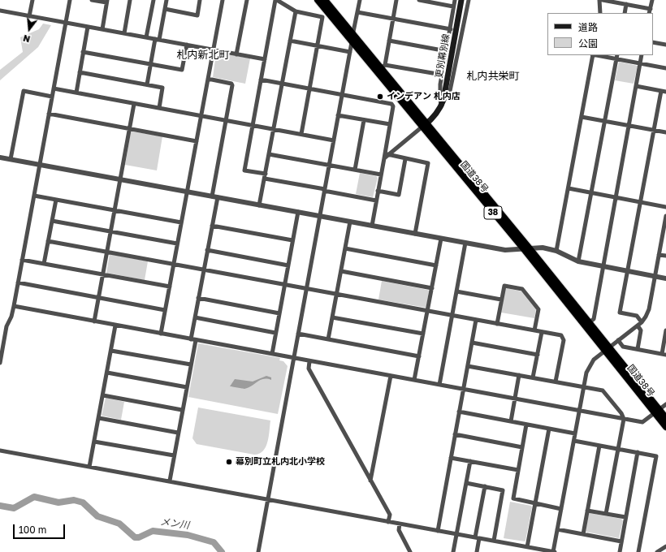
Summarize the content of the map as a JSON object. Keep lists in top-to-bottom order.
{
  "streets": {
    "highway": ["国道38号", "38"],
    "main road": ["更別幕別線"]
  },
  "crossings": [
    ["更別幕別線", "国道38号"]
  ],
  "districts": ["札内新北町", "札内共栄町"],
  "water": ["メン川"],
  "places": ["インデアン 札内店", "幕別町立札内北小学校"],
  "legend": ["道路", "公園"],
  "scale_bar": "100 m",
  "north": "bottom"
}
